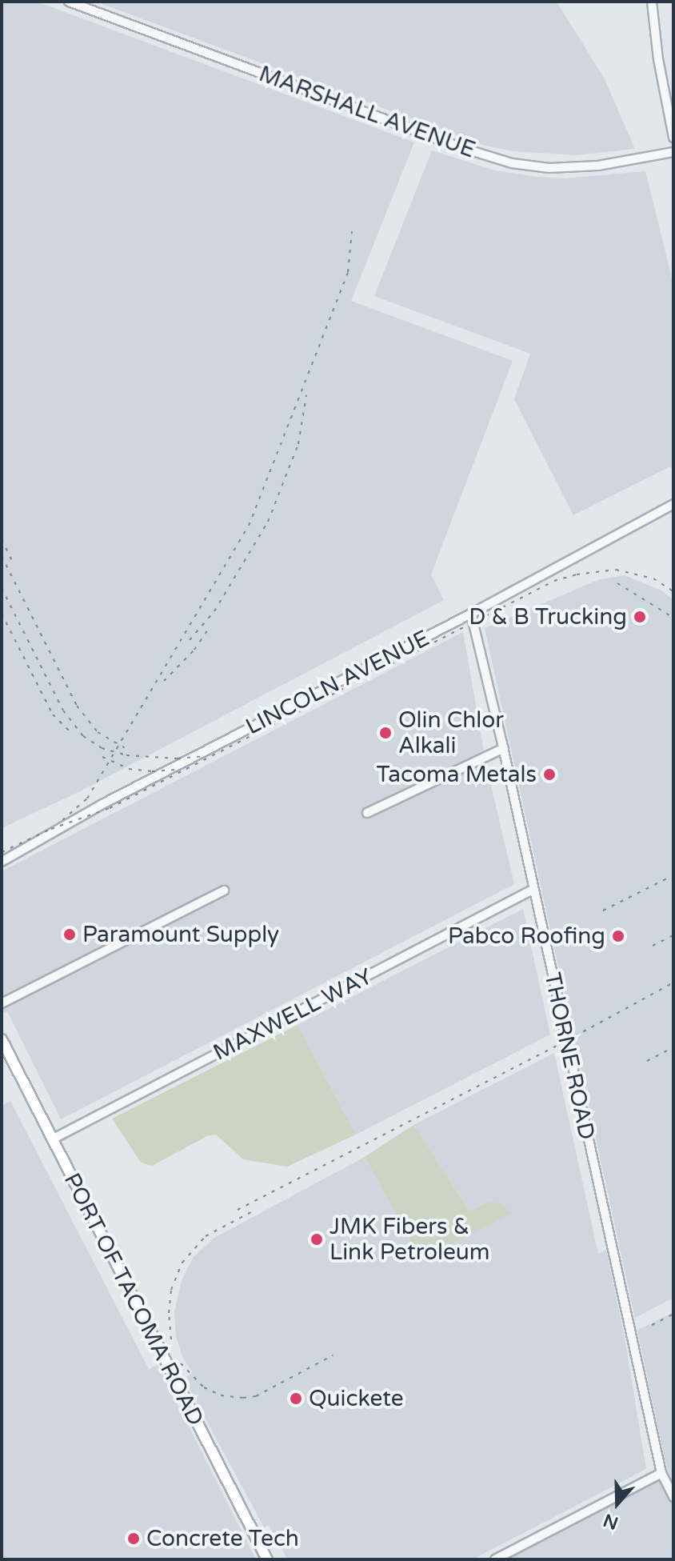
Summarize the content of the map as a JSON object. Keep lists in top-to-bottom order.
{
  "streets": {
    "main road": ["PORT OF TACOMA ROAD"],
    "street": [
      "MARSHALL AVENUE",
      "LINCOLN AVENUE",
      "MAXWELL WAY",
      "THORNE ROAD"
    ]
  },
  "crossings": [
    ["LINCOLN AVENUE", "THORNE ROAD"],
    ["MAXWELL WAY", "THORNE ROAD"],
    ["MAXWELL WAY", "PORT OF TACOMA ROAD"]
  ],
  "places": [
    "D & B Trucking",
    "Olin Chlor Alkali",
    "Tacoma Metals",
    "Paramount Supply",
    "Pabco Roofing",
    "JMK Fibers & Link Petroleum",
    "Quickete",
    "Concrete Tech"
  ],
  "north": "bottom"
}
